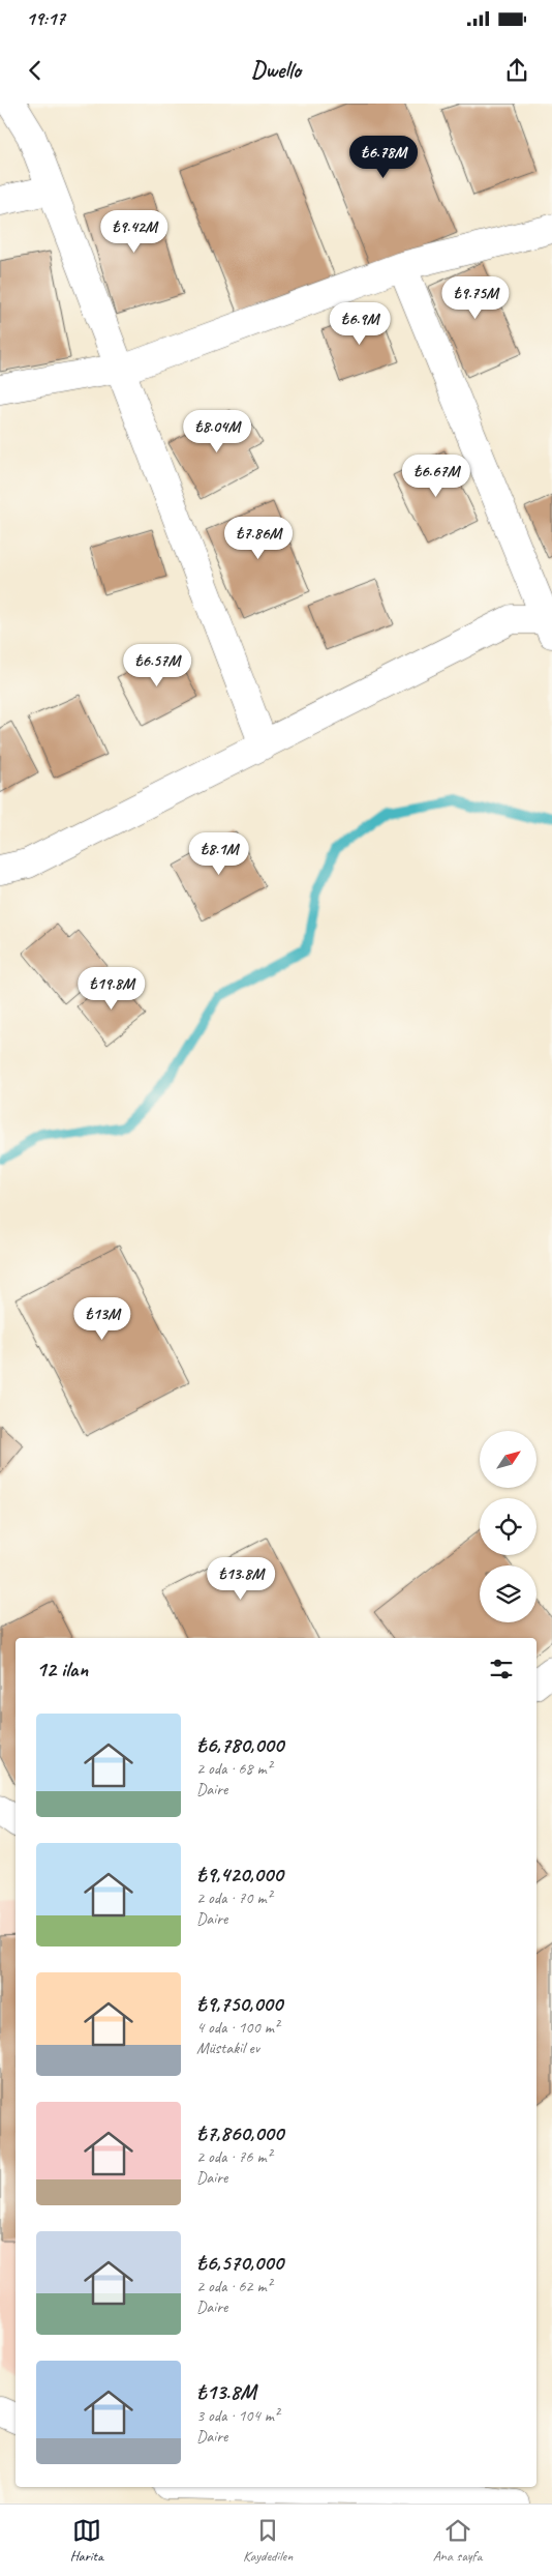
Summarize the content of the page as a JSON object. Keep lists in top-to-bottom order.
{
  "north": "top right",
  "page": {
    "status": "19:17",
    "header": "Dwello",
    "price": [
      "₺6.78M",
      "₺9.42M",
      "₺9.75M",
      "₺6.9M",
      "₺8.04M",
      "₺6.67M",
      "₺7.86M",
      "₺6.57M",
      "₺8.1M",
      "₺19.8M",
      "₺13M",
      "₺13.8M"
    ],
    "heading": "12 ilan",
    "list": [
      {
        "name": "₺6,780,000",
        "note": "2 oda · 68 m² · Daire"
      },
      {
        "name": "₺9,420,000",
        "note": "2 oda · 70 m² · Daire"
      },
      {
        "name": "₺9,750,000",
        "note": "4 oda · 100 m² · Müstakil ev"
      },
      {
        "name": "₺7,860,000",
        "note": "2 oda · 76 m² · Daire"
      },
      {
        "name": "₺6,570,000",
        "note": "2 oda · 62 m² · Daire"
      },
      {
        "name": "₺13.8M",
        "note": "3 oda · 104 m² · Daire"
      }
    ],
    "tabs": ["Harita", "Kaydedilen", "Ana sayfa"]
  }
}
